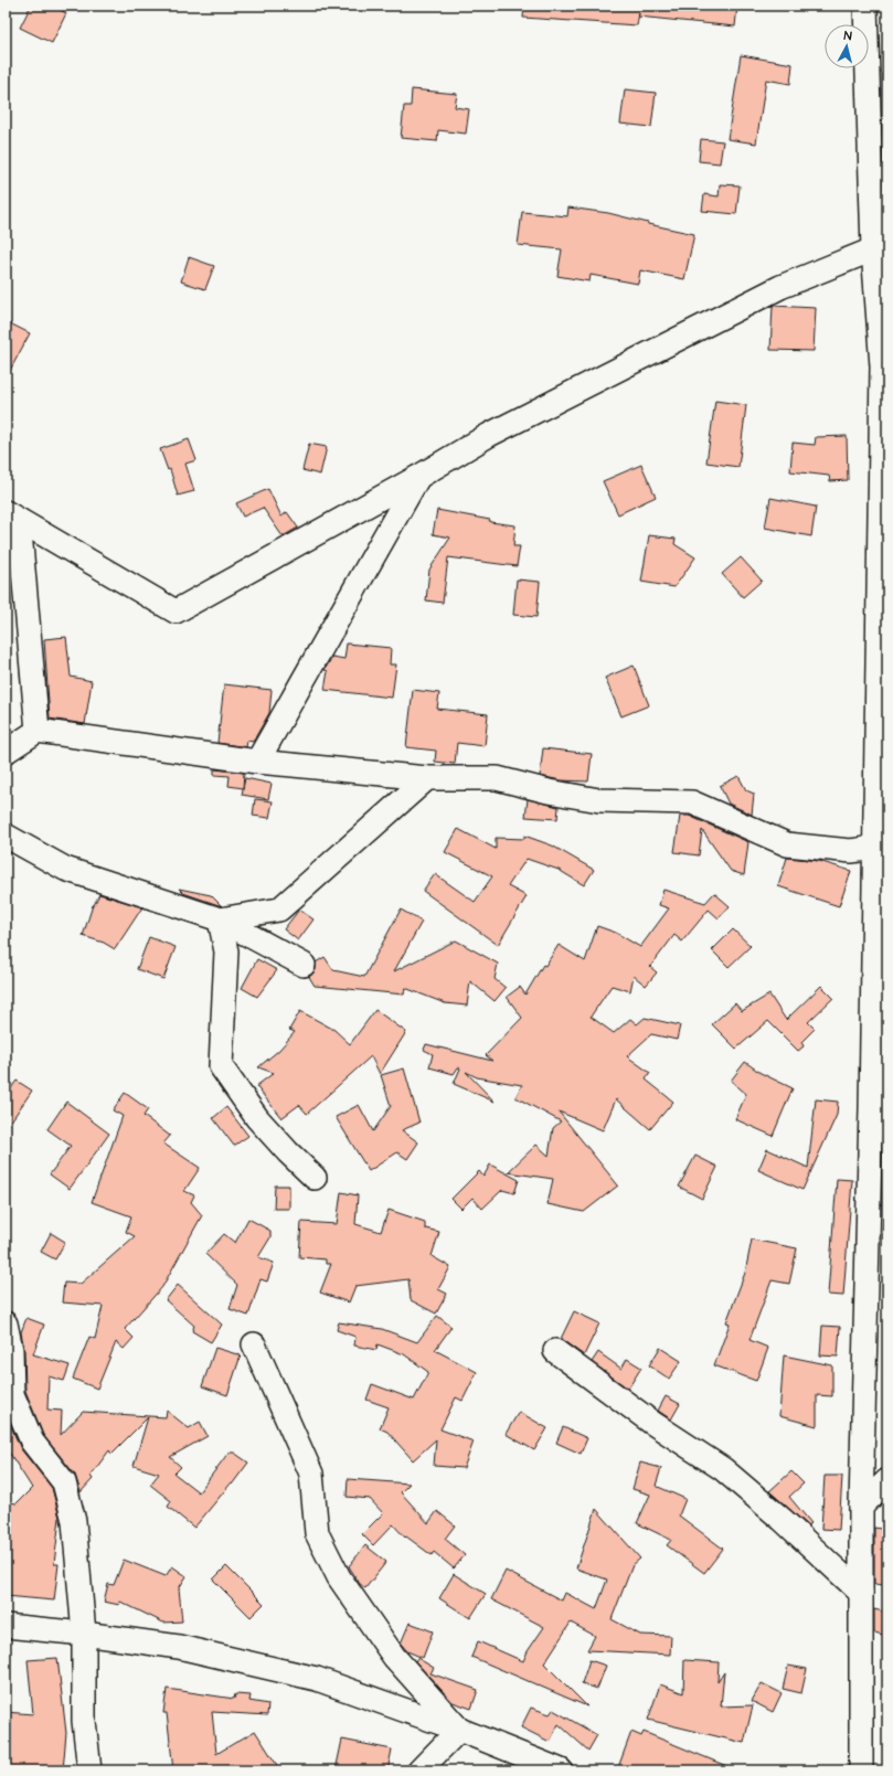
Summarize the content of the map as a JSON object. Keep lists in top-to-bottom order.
{
  "north": "top"
}
